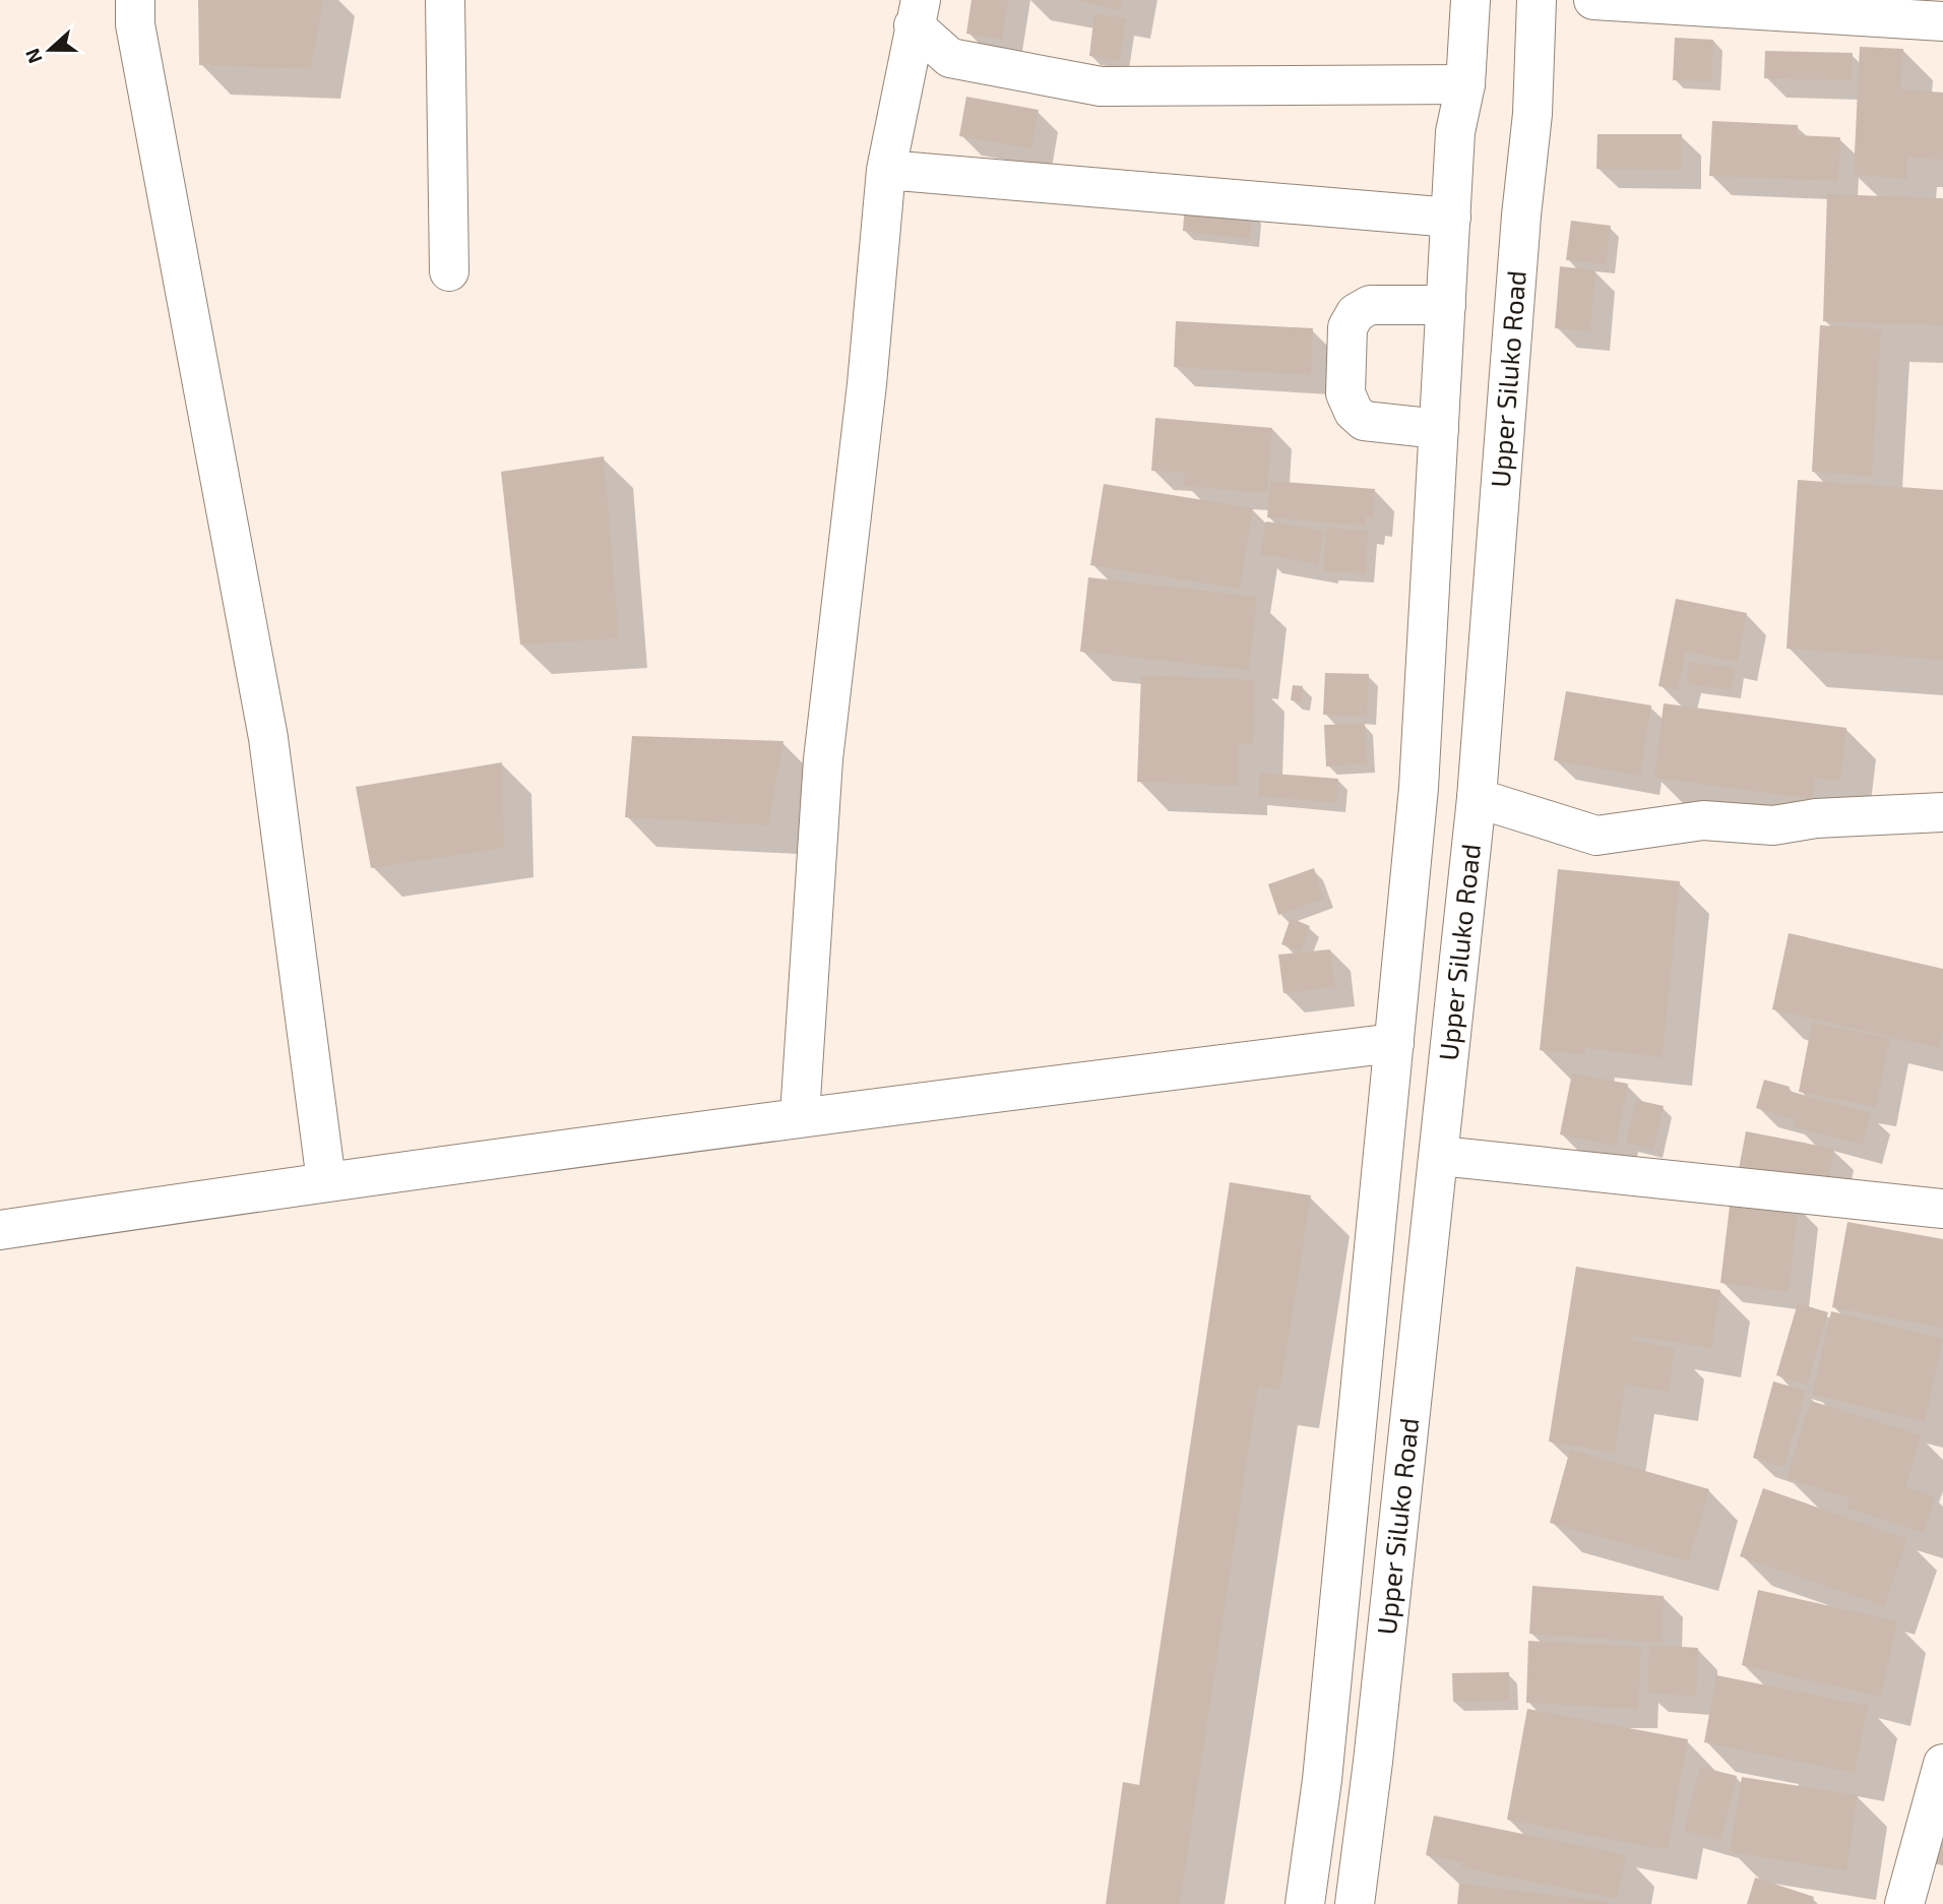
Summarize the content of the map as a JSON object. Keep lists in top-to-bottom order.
{
  "streets": {
    "street": ["Upper Siluko Road"]
  },
  "north": "left"
}
